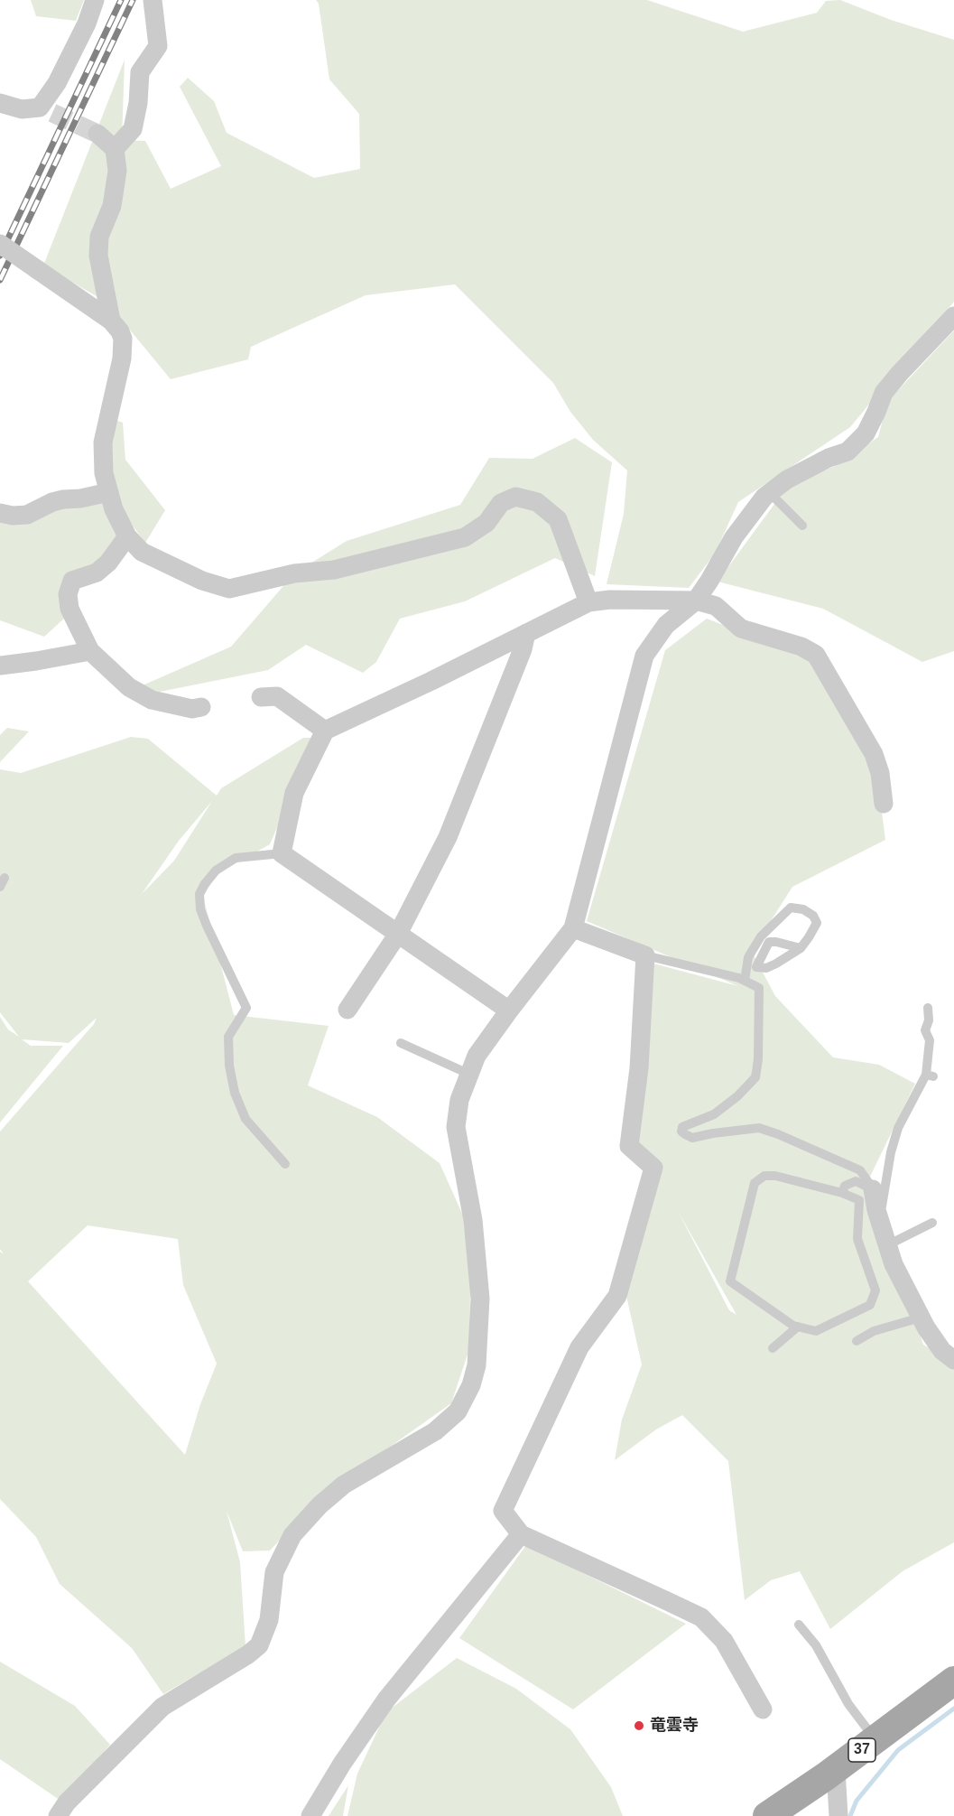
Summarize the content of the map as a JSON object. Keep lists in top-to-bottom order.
{
  "streets": {
    "main road": ["37"]
  },
  "places": ["竜雲寺"]
}
